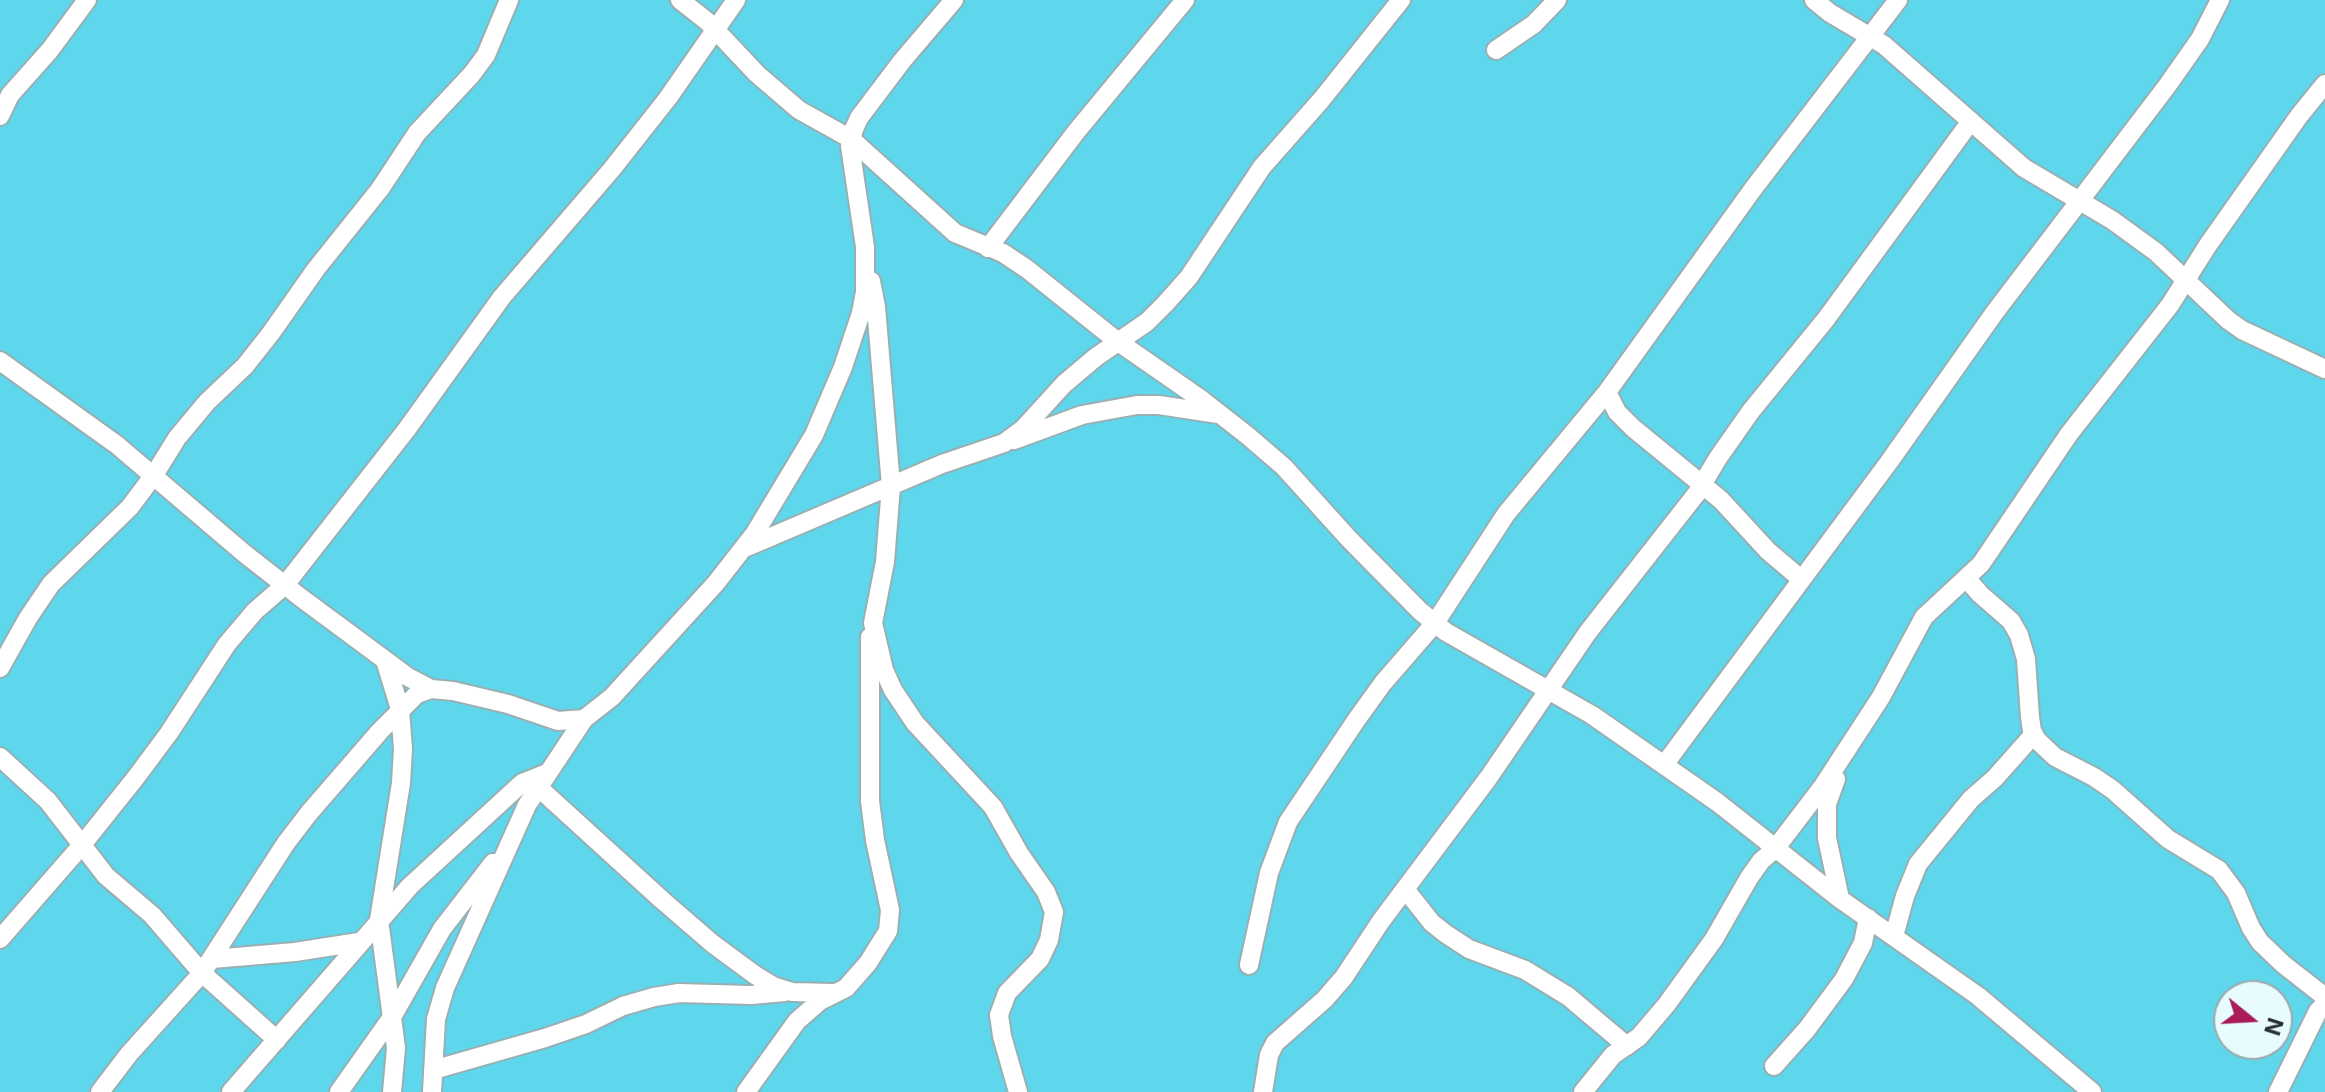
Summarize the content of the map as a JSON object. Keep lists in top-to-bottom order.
{
  "north": "right"
}
